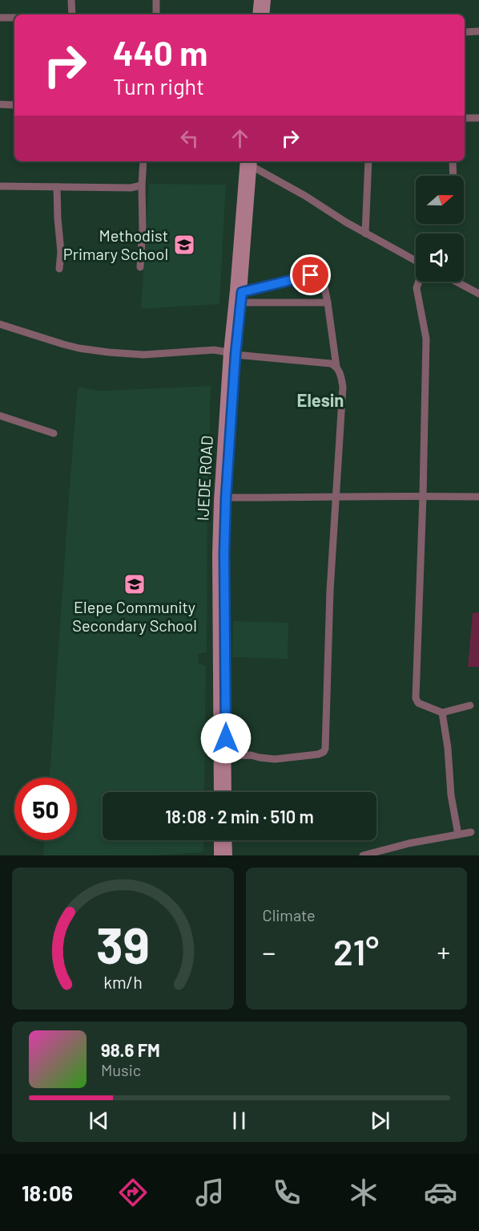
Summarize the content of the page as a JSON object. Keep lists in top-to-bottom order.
{
  "streets": {
    "main road": ["IJEDE ROAD"]
  },
  "districts": ["Elesin"],
  "places": {
    "school or university": ["Methodist Primary School", "Elepe Community Secondary School"]
  },
  "north": "right",
  "page": {
    "turn": ["440 m", "Turn right"],
    "limit": "50",
    "trip": "18:08 · 2 min · 510 m",
    "tile": "Climate",
    "heat": ["−", "21°", "+"],
    "song": ["98.6 FM", "Music"],
    "tabs": "18:06",
    "gauge": ["39", "km/h"]
  }
}
